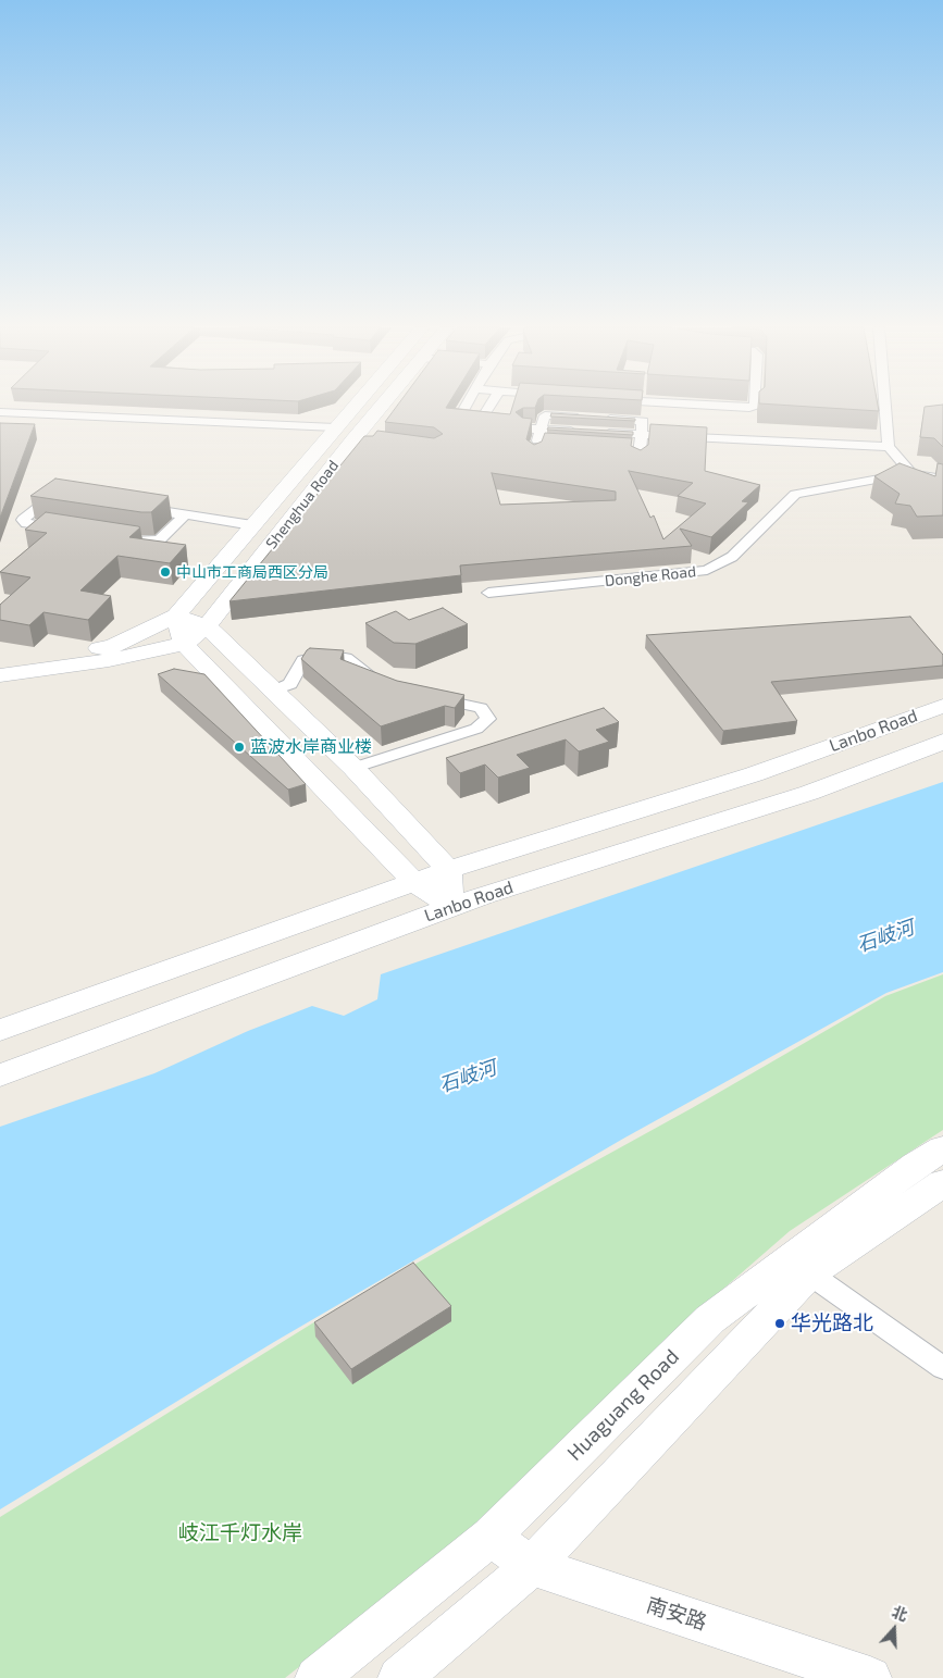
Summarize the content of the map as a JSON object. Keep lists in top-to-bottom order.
{
  "streets": {
    "street": [
      "Shenghua Road",
      "Donghe Road",
      "Lanbo Road",
      "Huaguang Road",
      "南安路"
    ]
  },
  "crossings": [
    ["Huaguang Road", "南安路"]
  ],
  "water": ["石岐河"],
  "parks": ["岐江千灯水岸"],
  "places": ["中山市工商局西区分局", "蓝波水岸商业楼", "华光路北"],
  "north": "top"
}
